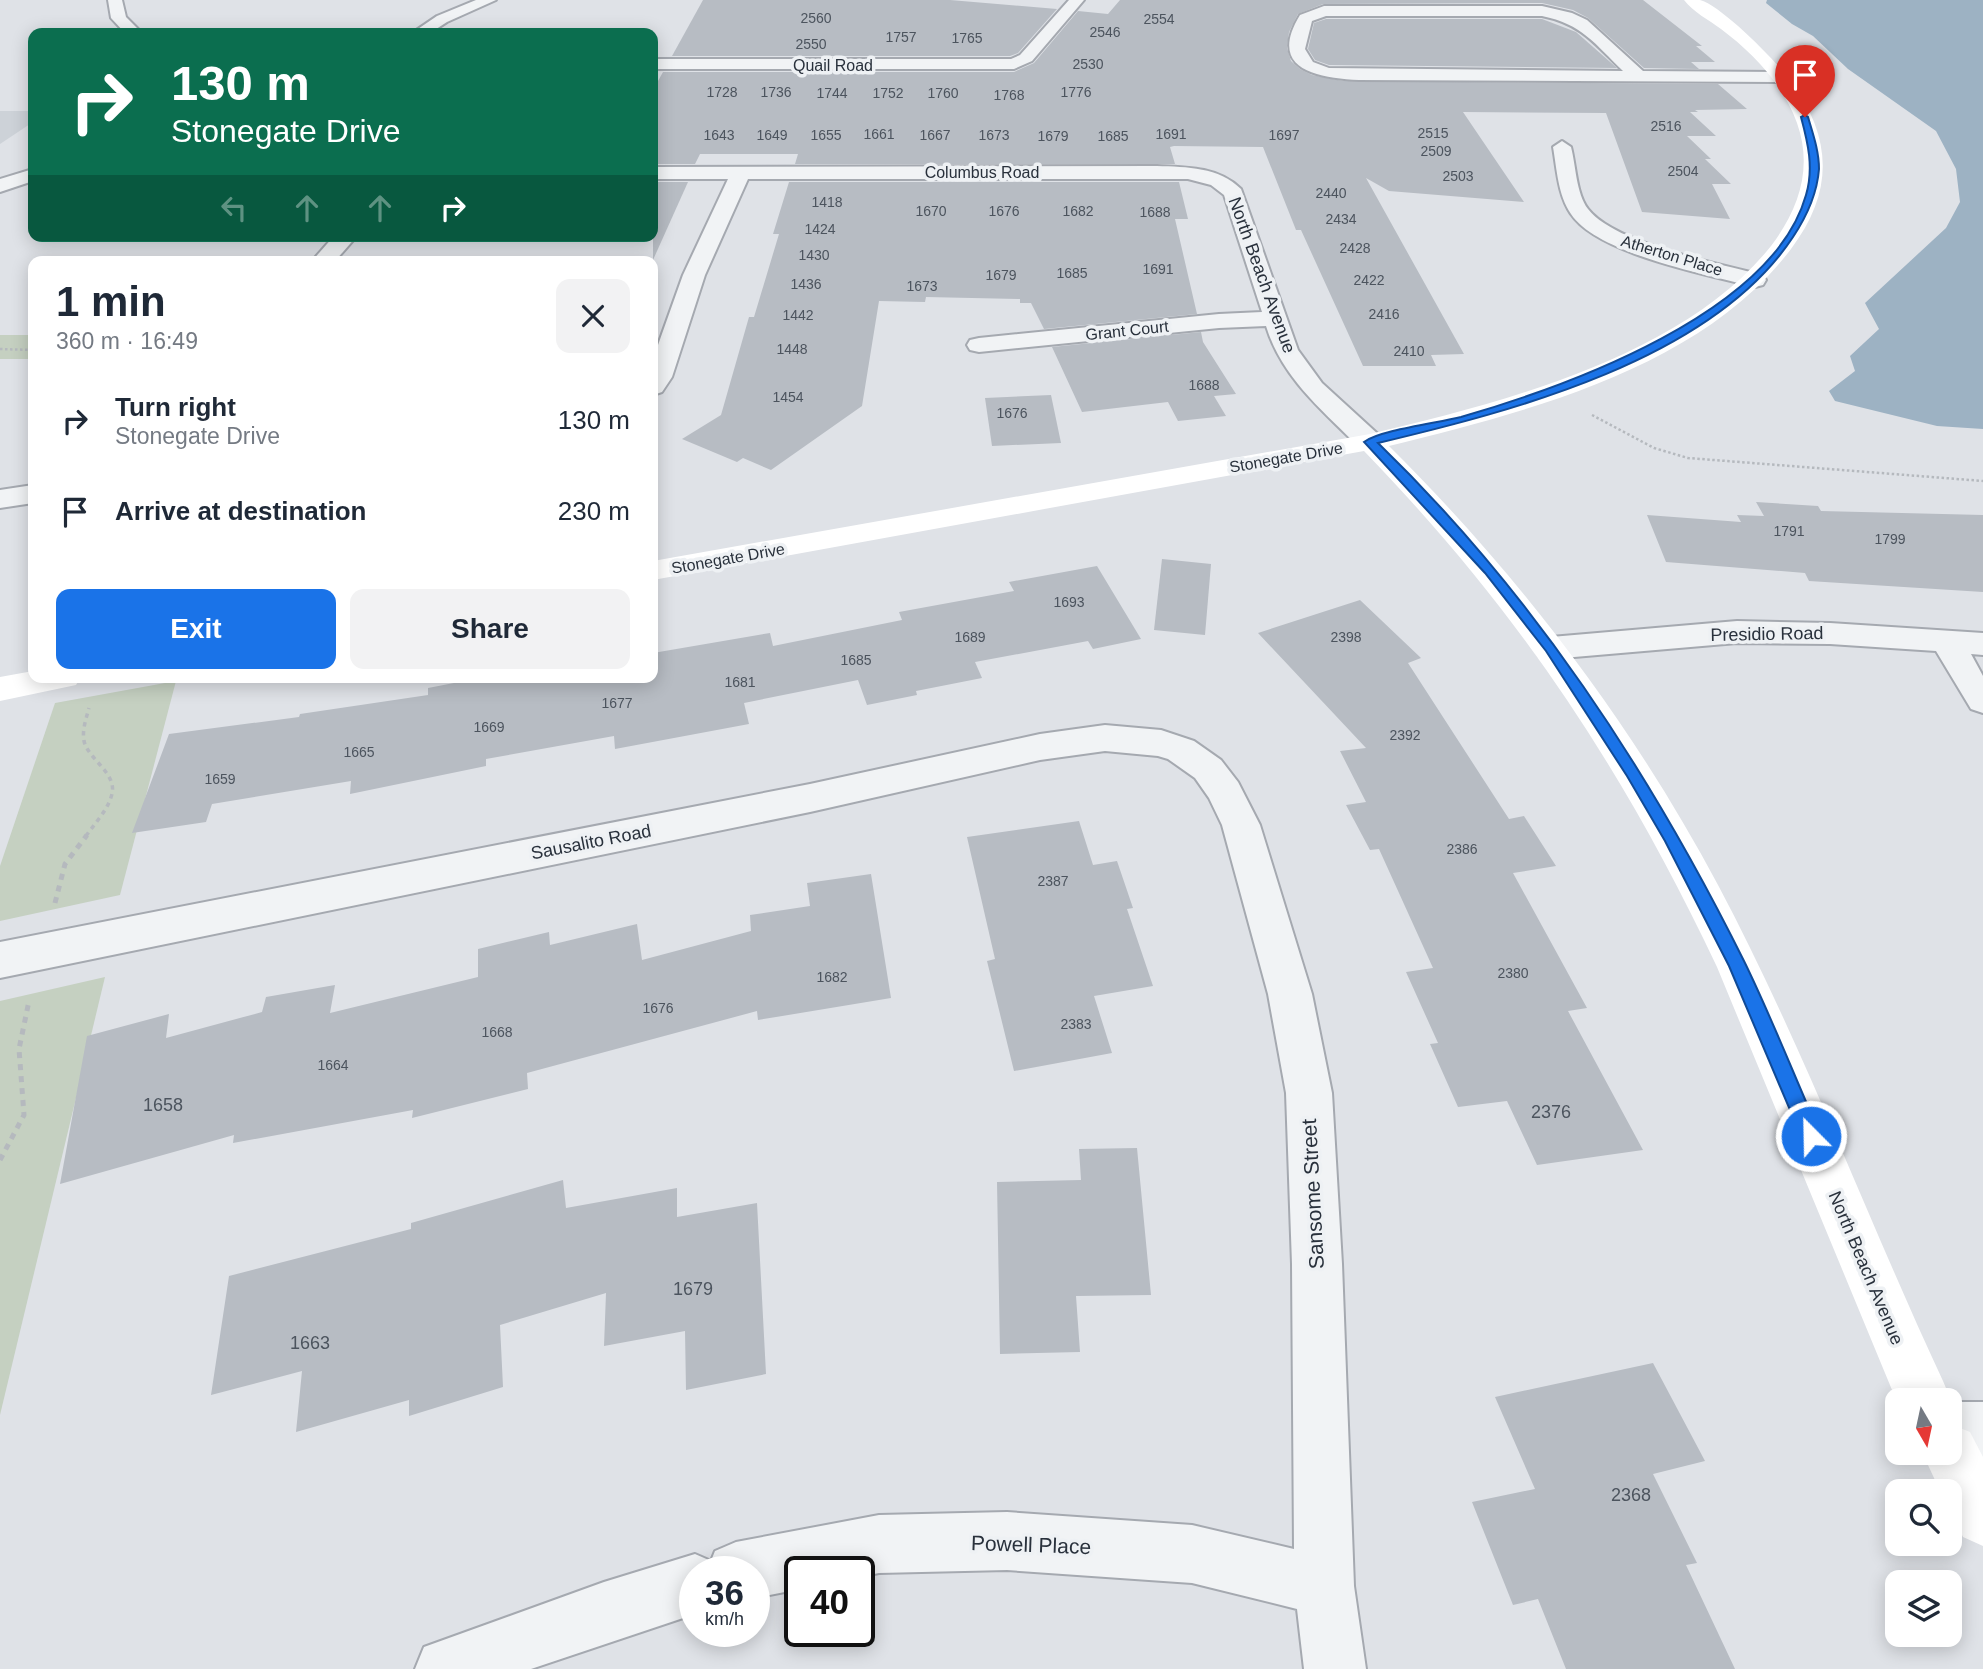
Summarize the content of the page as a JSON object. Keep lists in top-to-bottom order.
{
  "streets": {
    "street": [
      "Quail Road",
      "Columbus Road",
      "Atherton Place",
      "North Beach Avenue",
      "Grant Court",
      "Stonegate Drive",
      "Presidio Road",
      "Sausalito Road",
      "Sansome Street",
      "Powell Place"
    ]
  },
  "crossings": [
    ["Columbus Road", "North Beach Avenue"],
    ["Atherton Place", "Stonegate Drive"],
    ["North Beach Avenue", "Grant Court"],
    ["North Beach Avenue", "Stonegate Drive"],
    ["North Beach Avenue", "Presidio Road"],
    ["Sausalito Road", "Sansome Street"],
    ["Sansome Street", "Powell Place"]
  ],
  "house_numbers": [
    "2560",
    "2554",
    "2546",
    "1757",
    "1765",
    "2550",
    "2530",
    "1728",
    "1736",
    "1776",
    "1744",
    "1752",
    "1760",
    "1768",
    "2516",
    "2515",
    "1661",
    "1691",
    "1643",
    "1649",
    "1655",
    "1667",
    "1673",
    "1697",
    "1679",
    "1685",
    "2509",
    "2504",
    "2503",
    "2440",
    "1418",
    "1670",
    "1676",
    "1682",
    "1688",
    "2434",
    "1424",
    "2428",
    "1430",
    "1691",
    "1685",
    "1679",
    "2422",
    "1436",
    "1673",
    "2416",
    "1442",
    "1448",
    "2410",
    "1688",
    "1454",
    "1676",
    "1791",
    "1799",
    "1693",
    "1689",
    "2398",
    "1685",
    "1681",
    "1677",
    "1669",
    "2392",
    "1665",
    "1659",
    "2386",
    "2387",
    "2380",
    "1682",
    "1676",
    "2383",
    "1668",
    "1664",
    "1658",
    "2376",
    "1679",
    "1663",
    "2368"
  ],
  "north": "bottom",
  "page": {
    "turn": ["130 m", "Stonegate Drive"],
    "heading": ["1 min", "360 m · 16:49"],
    "list": [
      {
        "name": "Turn right",
        "note": "Stonegate Drive",
        "value": "130 m"
      },
      {
        "name": "Arrive at destination",
        "value": "230 m"
      }
    ],
    "buttons": ["Exit", "Share"],
    "speed": "36 km/h",
    "limit": "40"
  }
}
